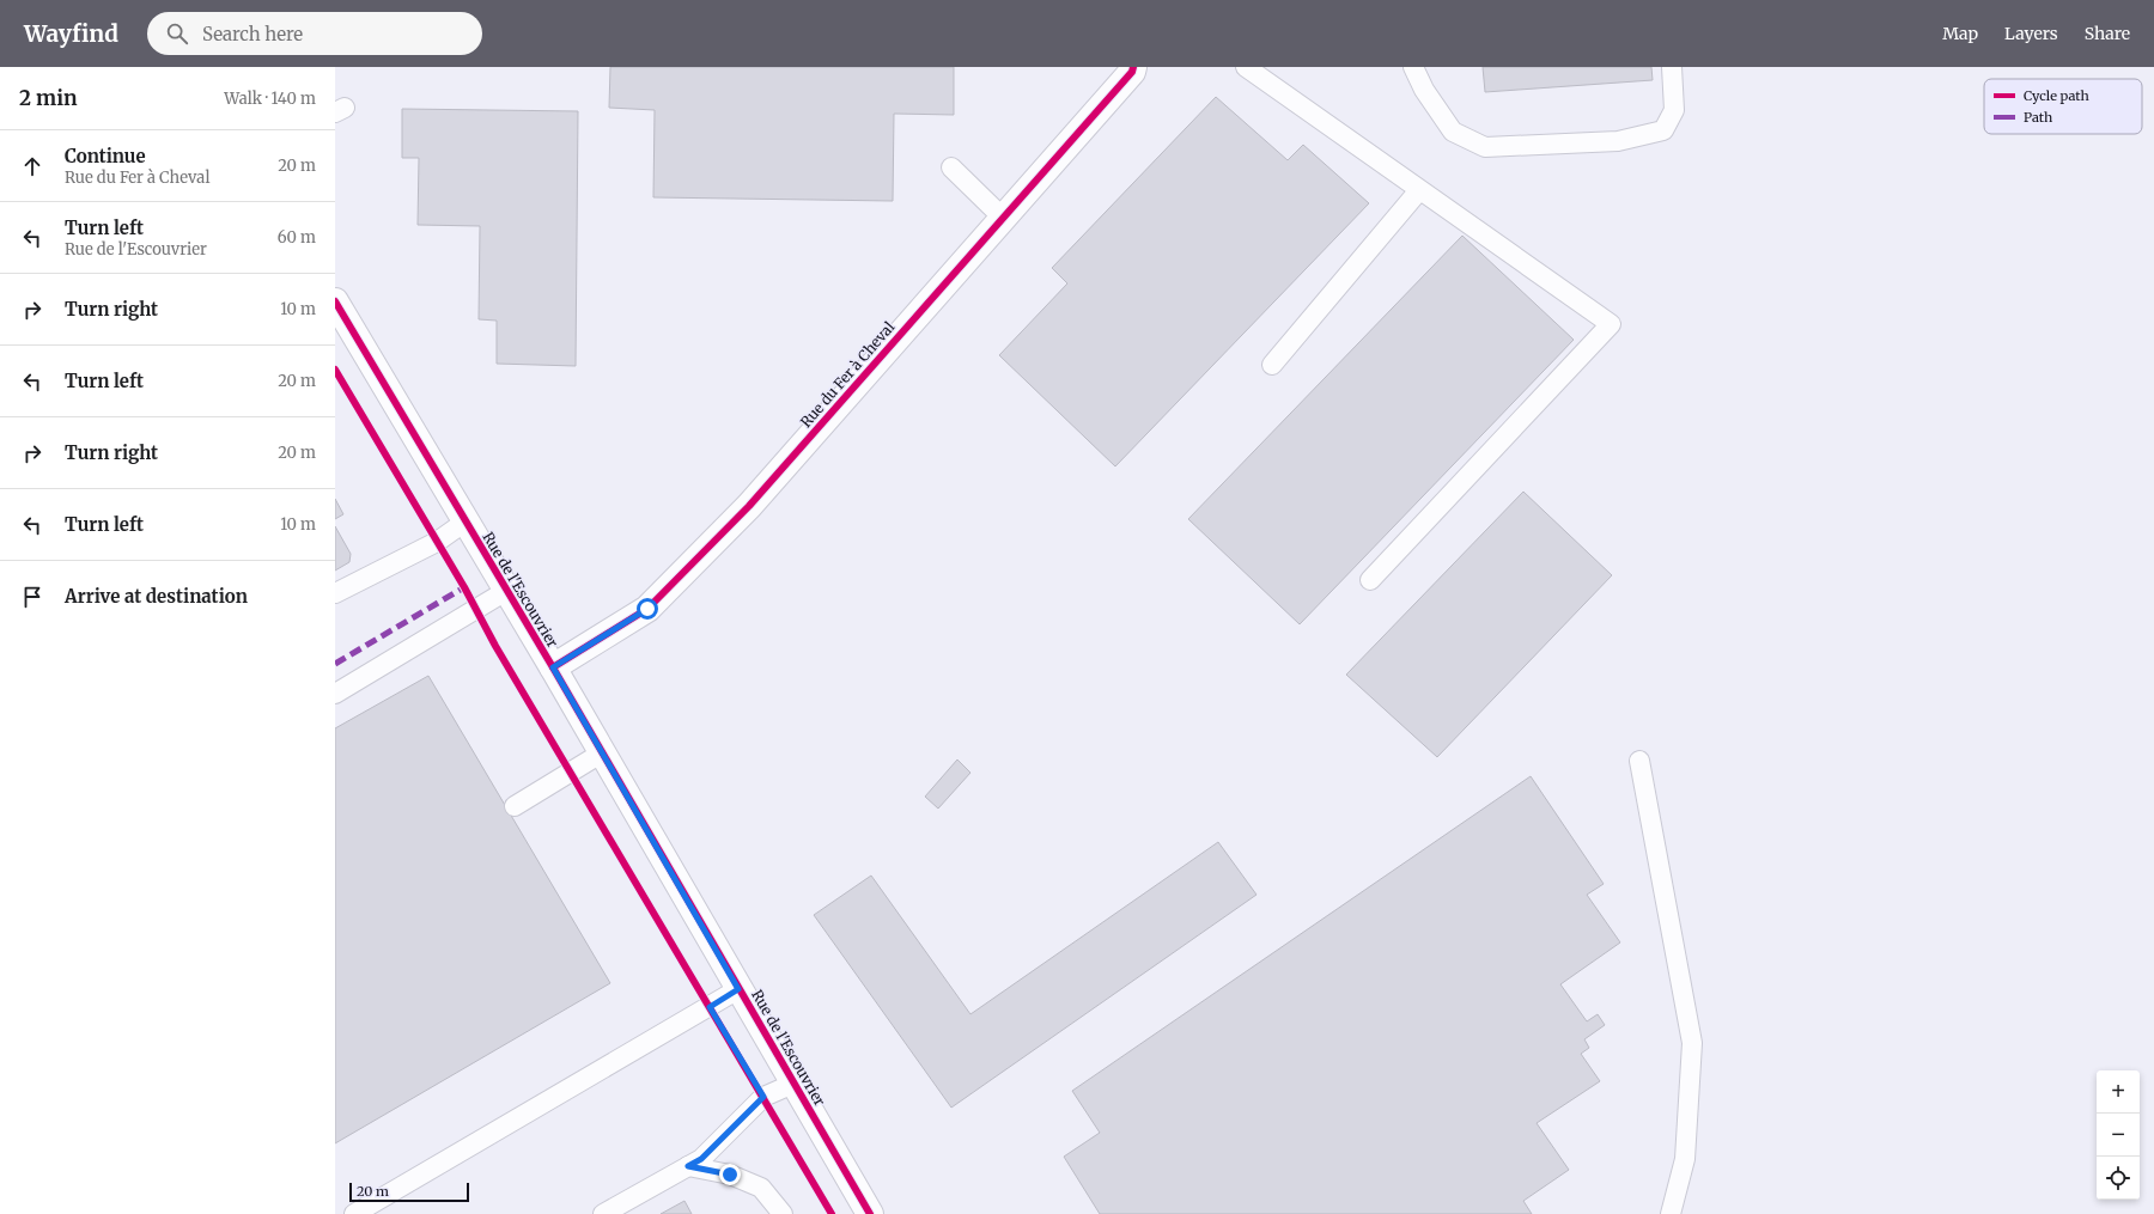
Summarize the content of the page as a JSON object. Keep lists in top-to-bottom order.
{
  "streets": {
    "street": ["Rue du Fer à Cheval", "Rue de l'Escouvrier"]
  },
  "crossings": [
    ["Rue du Fer à Cheval", "Rue de l'Escouvrier"]
  ],
  "legend": ["Cycle path", "Path"],
  "scale_bar": "20 m",
  "page": {
    "header": "Wayfind",
    "search": "Search here",
    "nav": ["Map", "Layers", "Share"],
    "heading": ["2 min", "Walk · 140 m"],
    "list": [
      ["Continue", "Rue du Fer à Cheval", "20 m"],
      ["Turn left", "Rue de l'Escouvrier", "60 m"],
      ["Turn right", "10 m"],
      ["Turn left", "20 m"],
      ["Turn right", "20 m"],
      ["Turn left", "10 m"],
      "Arrive at destination"
    ],
    "map_buttons": ["+", "−"],
    "scale": "20 m"
  }
}
